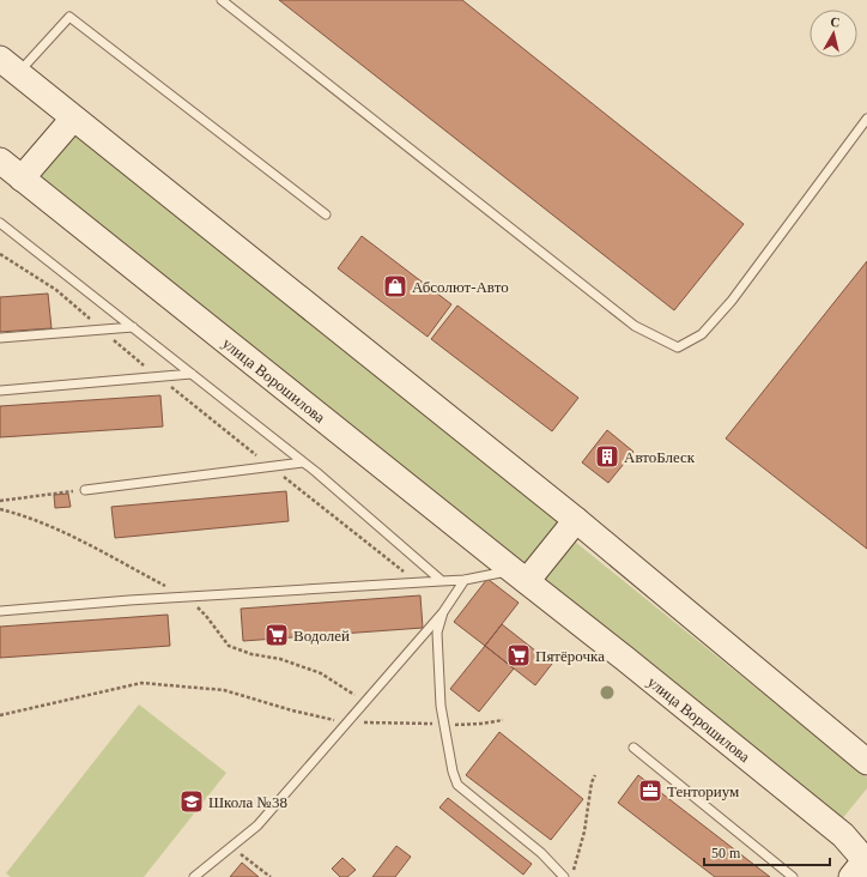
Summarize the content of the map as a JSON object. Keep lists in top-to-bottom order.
{
  "streets": {
    "main road": ["улица Ворошилова"]
  },
  "places": {
    "shop": ["Абсолют-Авто"],
    "building": ["АвтоБлеск"],
    "supermarket": ["Водолей", "Пятёрочка"],
    "office": ["Тенториум"],
    "school or university": ["Школа №38"]
  },
  "scale_bar": "50 m",
  "north": "top"
}
